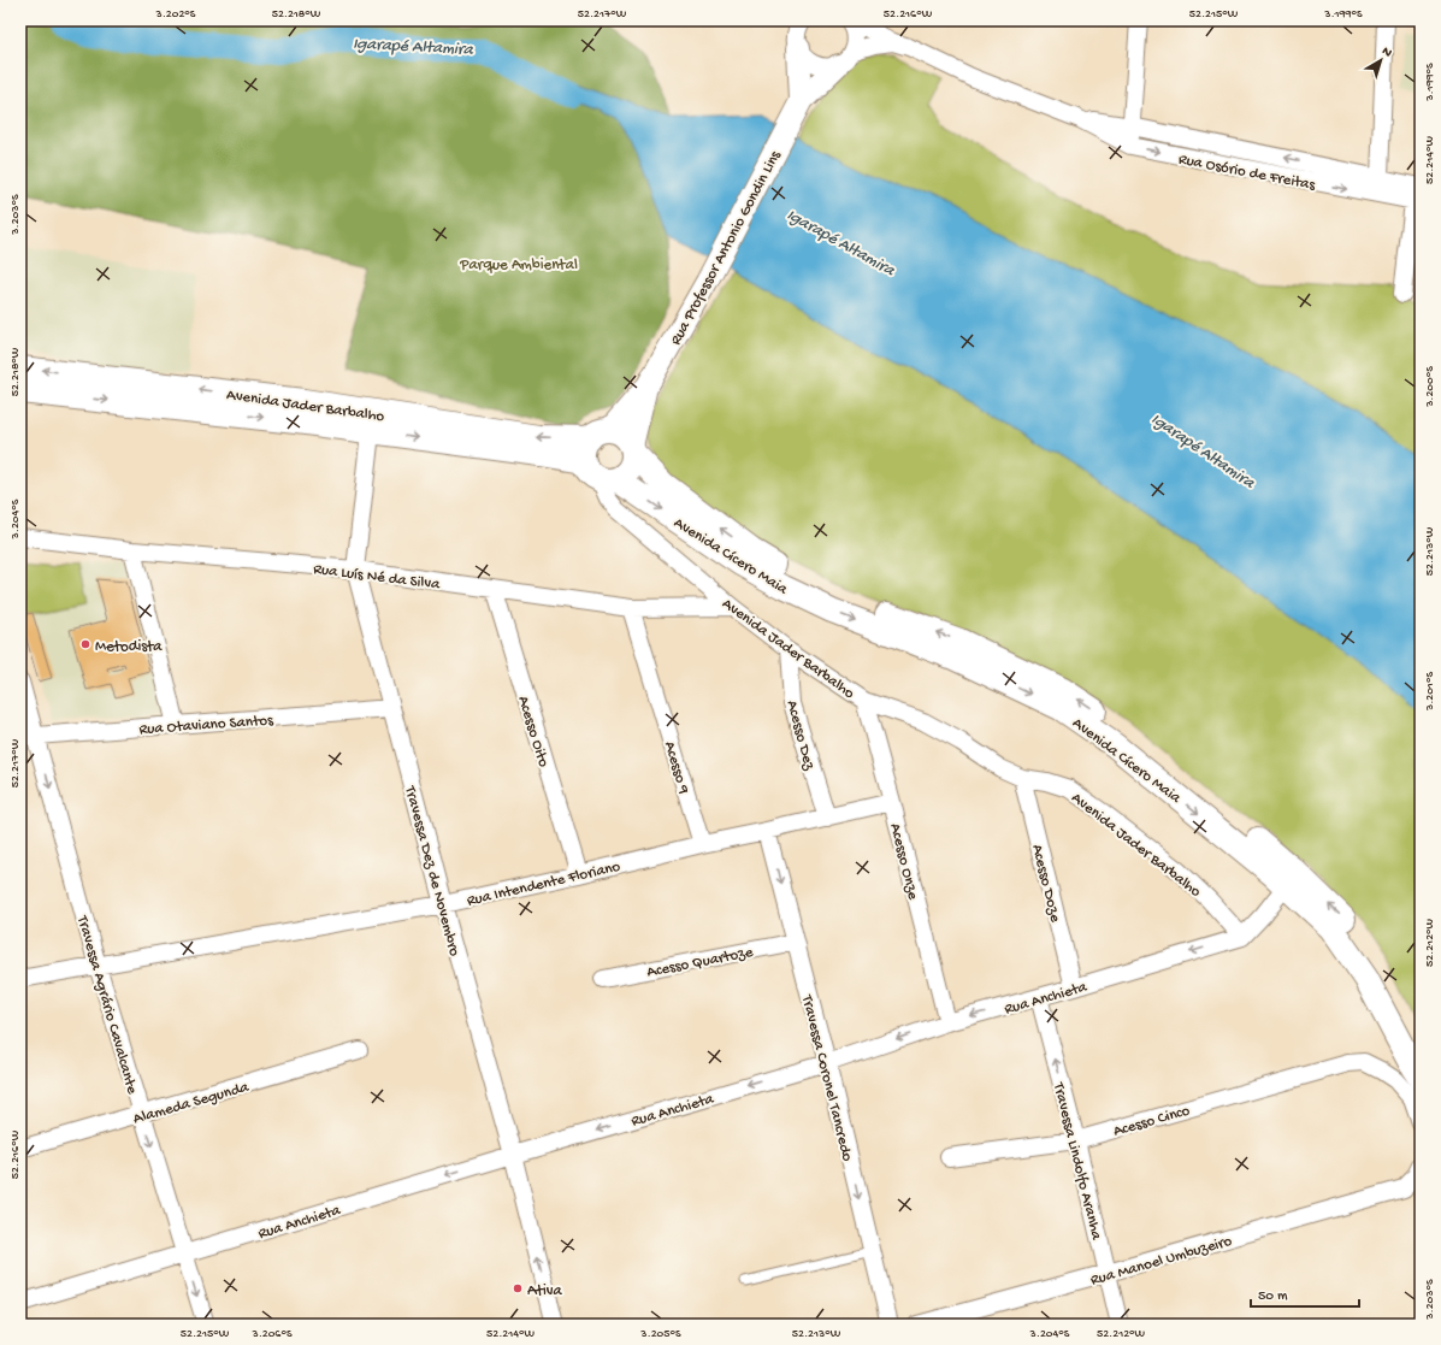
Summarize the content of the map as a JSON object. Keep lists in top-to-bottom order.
{
  "streets": {
    "main road": ["Avenida Jader Barbalho", "Avenida Cícero Maia"],
    "street": [
      "Rua Osório de Freitas",
      "Rua Professor Antonio Gondin Lins",
      "Rua Luís Né da Silva",
      "Rua Otaviano Santos",
      "Acesso Oito",
      "Acesso Dez",
      "Acesso 9",
      "Acesso Onze",
      "Travessa Dez de Novembro",
      "Rua Intendente Floriano",
      "Acesso Doze",
      "Acesso Quartoze",
      "Rua Anchieta",
      "Travessa Agrário Cavalcante",
      "Travessa Coronel Tancredo",
      "Alameda Segunda",
      "Acesso Cinco",
      "Travessa Lindolfo Aranha",
      "Rua Manoel Umbuzeiro"
    ]
  },
  "crossings": [
    ["Rua Osório de Freitas", "Rua Professor Antonio Gondin Lins"],
    ["Rua Professor Antonio Gondin Lins", "Avenida Jader Barbalho"],
    ["Rua Professor Antonio Gondin Lins", "Avenida Cícero Maia"],
    ["Avenida Jader Barbalho", "Avenida Cícero Maia"],
    ["Avenida Jader Barbalho", "Rua Luís Né da Silva"],
    ["Avenida Jader Barbalho", "Acesso Dez"],
    ["Avenida Jader Barbalho", "Acesso Onze"],
    ["Avenida Jader Barbalho", "Travessa Dez de Novembro"],
    ["Avenida Jader Barbalho", "Acesso Doze"],
    ["Avenida Jader Barbalho", "Rua Anchieta"],
    ["Avenida Cícero Maia", "Rua Anchieta"],
    ["Avenida Cícero Maia", "Acesso Cinco"],
    ["Rua Luís Né da Silva", "Acesso Oito"],
    ["Rua Luís Né da Silva", "Acesso 9"],
    ["Rua Luís Né da Silva", "Travessa Dez de Novembro"],
    ["Rua Otaviano Santos", "Travessa Dez de Novembro"],
    ["Rua Otaviano Santos", "Travessa Agrário Cavalcante"],
    ["Acesso Oito", "Rua Intendente Floriano"],
    ["Acesso Dez", "Rua Intendente Floriano"],
    ["Acesso 9", "Rua Intendente Floriano"],
    ["Acesso Onze", "Rua Intendente Floriano"],
    ["Acesso Onze", "Rua Anchieta"],
    ["Travessa Dez de Novembro", "Rua Intendente Floriano"],
    ["Travessa Dez de Novembro", "Rua Anchieta"],
    ["Rua Intendente Floriano", "Travessa Agrário Cavalcante"],
    ["Rua Intendente Floriano", "Travessa Coronel Tancredo"],
    ["Acesso Doze", "Rua Anchieta"],
    ["Acesso Quartoze", "Travessa Coronel Tancredo"],
    ["Rua Anchieta", "Travessa Agrário Cavalcante"],
    ["Rua Anchieta", "Travessa Coronel Tancredo"],
    ["Rua Anchieta", "Travessa Lindolfo Aranha"],
    ["Travessa Agrário Cavalcante", "Alameda Segunda"],
    ["Acesso Cinco", "Travessa Lindolfo Aranha"],
    ["Travessa Lindolfo Aranha", "Rua Manoel Umbuzeiro"]
  ],
  "one_way": [
    "Rua Anchieta",
    "Travessa Agrário Cavalcante",
    "Travessa Coronel Tancredo",
    "Travessa Lindolfo Aranha"
  ],
  "water": ["Igarapé Altamira"],
  "parks": ["Parque Ambiental"],
  "places": ["Metodista", "Ativa"],
  "scale_bar": "50 m",
  "north": "top right",
  "coordinates": [
    "3.202°S",
    "52.218°W",
    "52.217°W",
    "52.216°W",
    "52.215°W",
    "3.199°S",
    "52.214°W",
    "3.203°S",
    "3.200°S",
    "3.204°S",
    "52.213°W",
    "3.201°S",
    "52.212°W",
    "3.206°S",
    "3.205°S"
  ]
}
